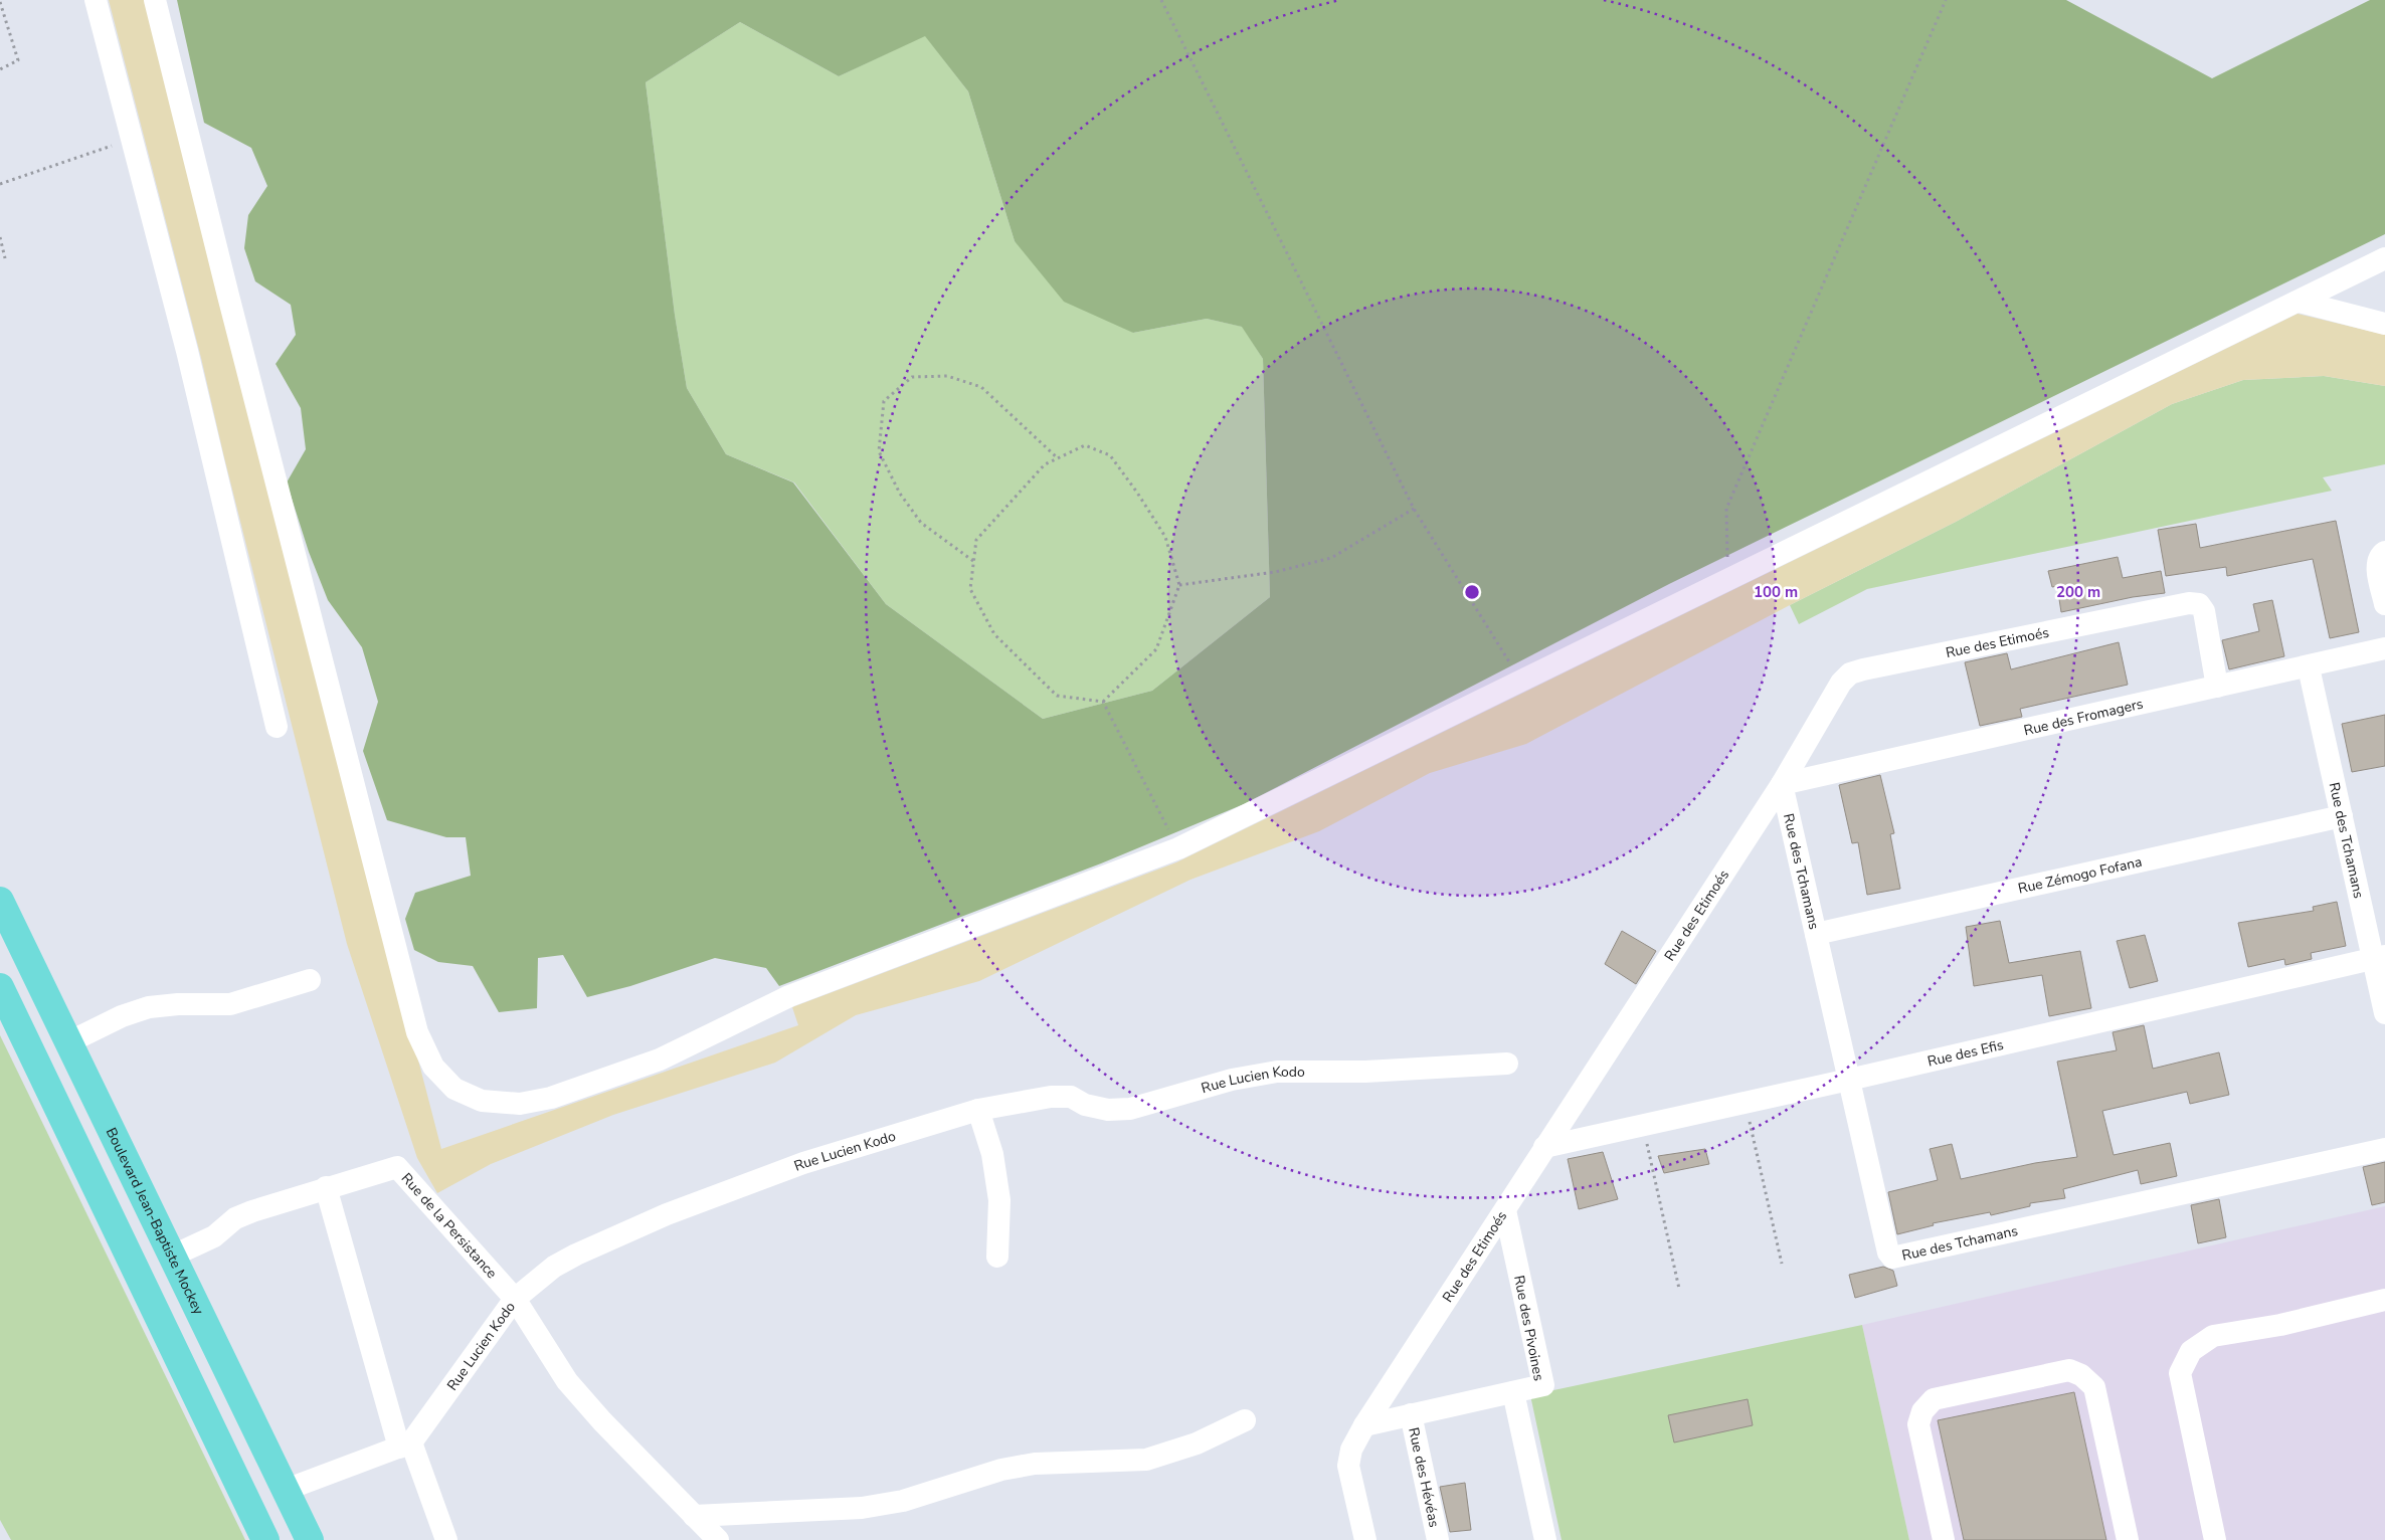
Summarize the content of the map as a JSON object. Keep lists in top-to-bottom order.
{
  "streets": {
    "highway": ["Boulevard Jean-Baptiste Mockey"],
    "street": [
      "Rue des Etimoés",
      "Rue des Fromagers",
      "Rue des Tchamans",
      "Rue Zémogo Fofana",
      "Rue des Efis",
      "Rue Lucien Kodo",
      "Rue de la Persistance",
      "Rue des Pivoines",
      "Rue des Hévéas"
    ]
  },
  "crossings": [
    ["Rue des Etimoés", "Rue des Fromagers"],
    ["Rue des Etimoés", "Rue des Tchamans"],
    ["Rue des Etimoés", "Rue des Efis"],
    ["Rue des Etimoés", "Rue des Pivoines"],
    ["Rue des Fromagers", "Rue des Tchamans"],
    ["Rue des Tchamans", "Rue Zémogo Fofana"],
    ["Rue des Tchamans", "Rue des Efis"],
    ["Rue Lucien Kodo", "Rue de la Persistance"],
    ["Boulevard Jean-Baptiste Mockey", "Rue de la Persistance"],
    ["Rue des Pivoines", "Rue des Hévéas"]
  ],
  "rings": ["100 m", "200 m"]
}
